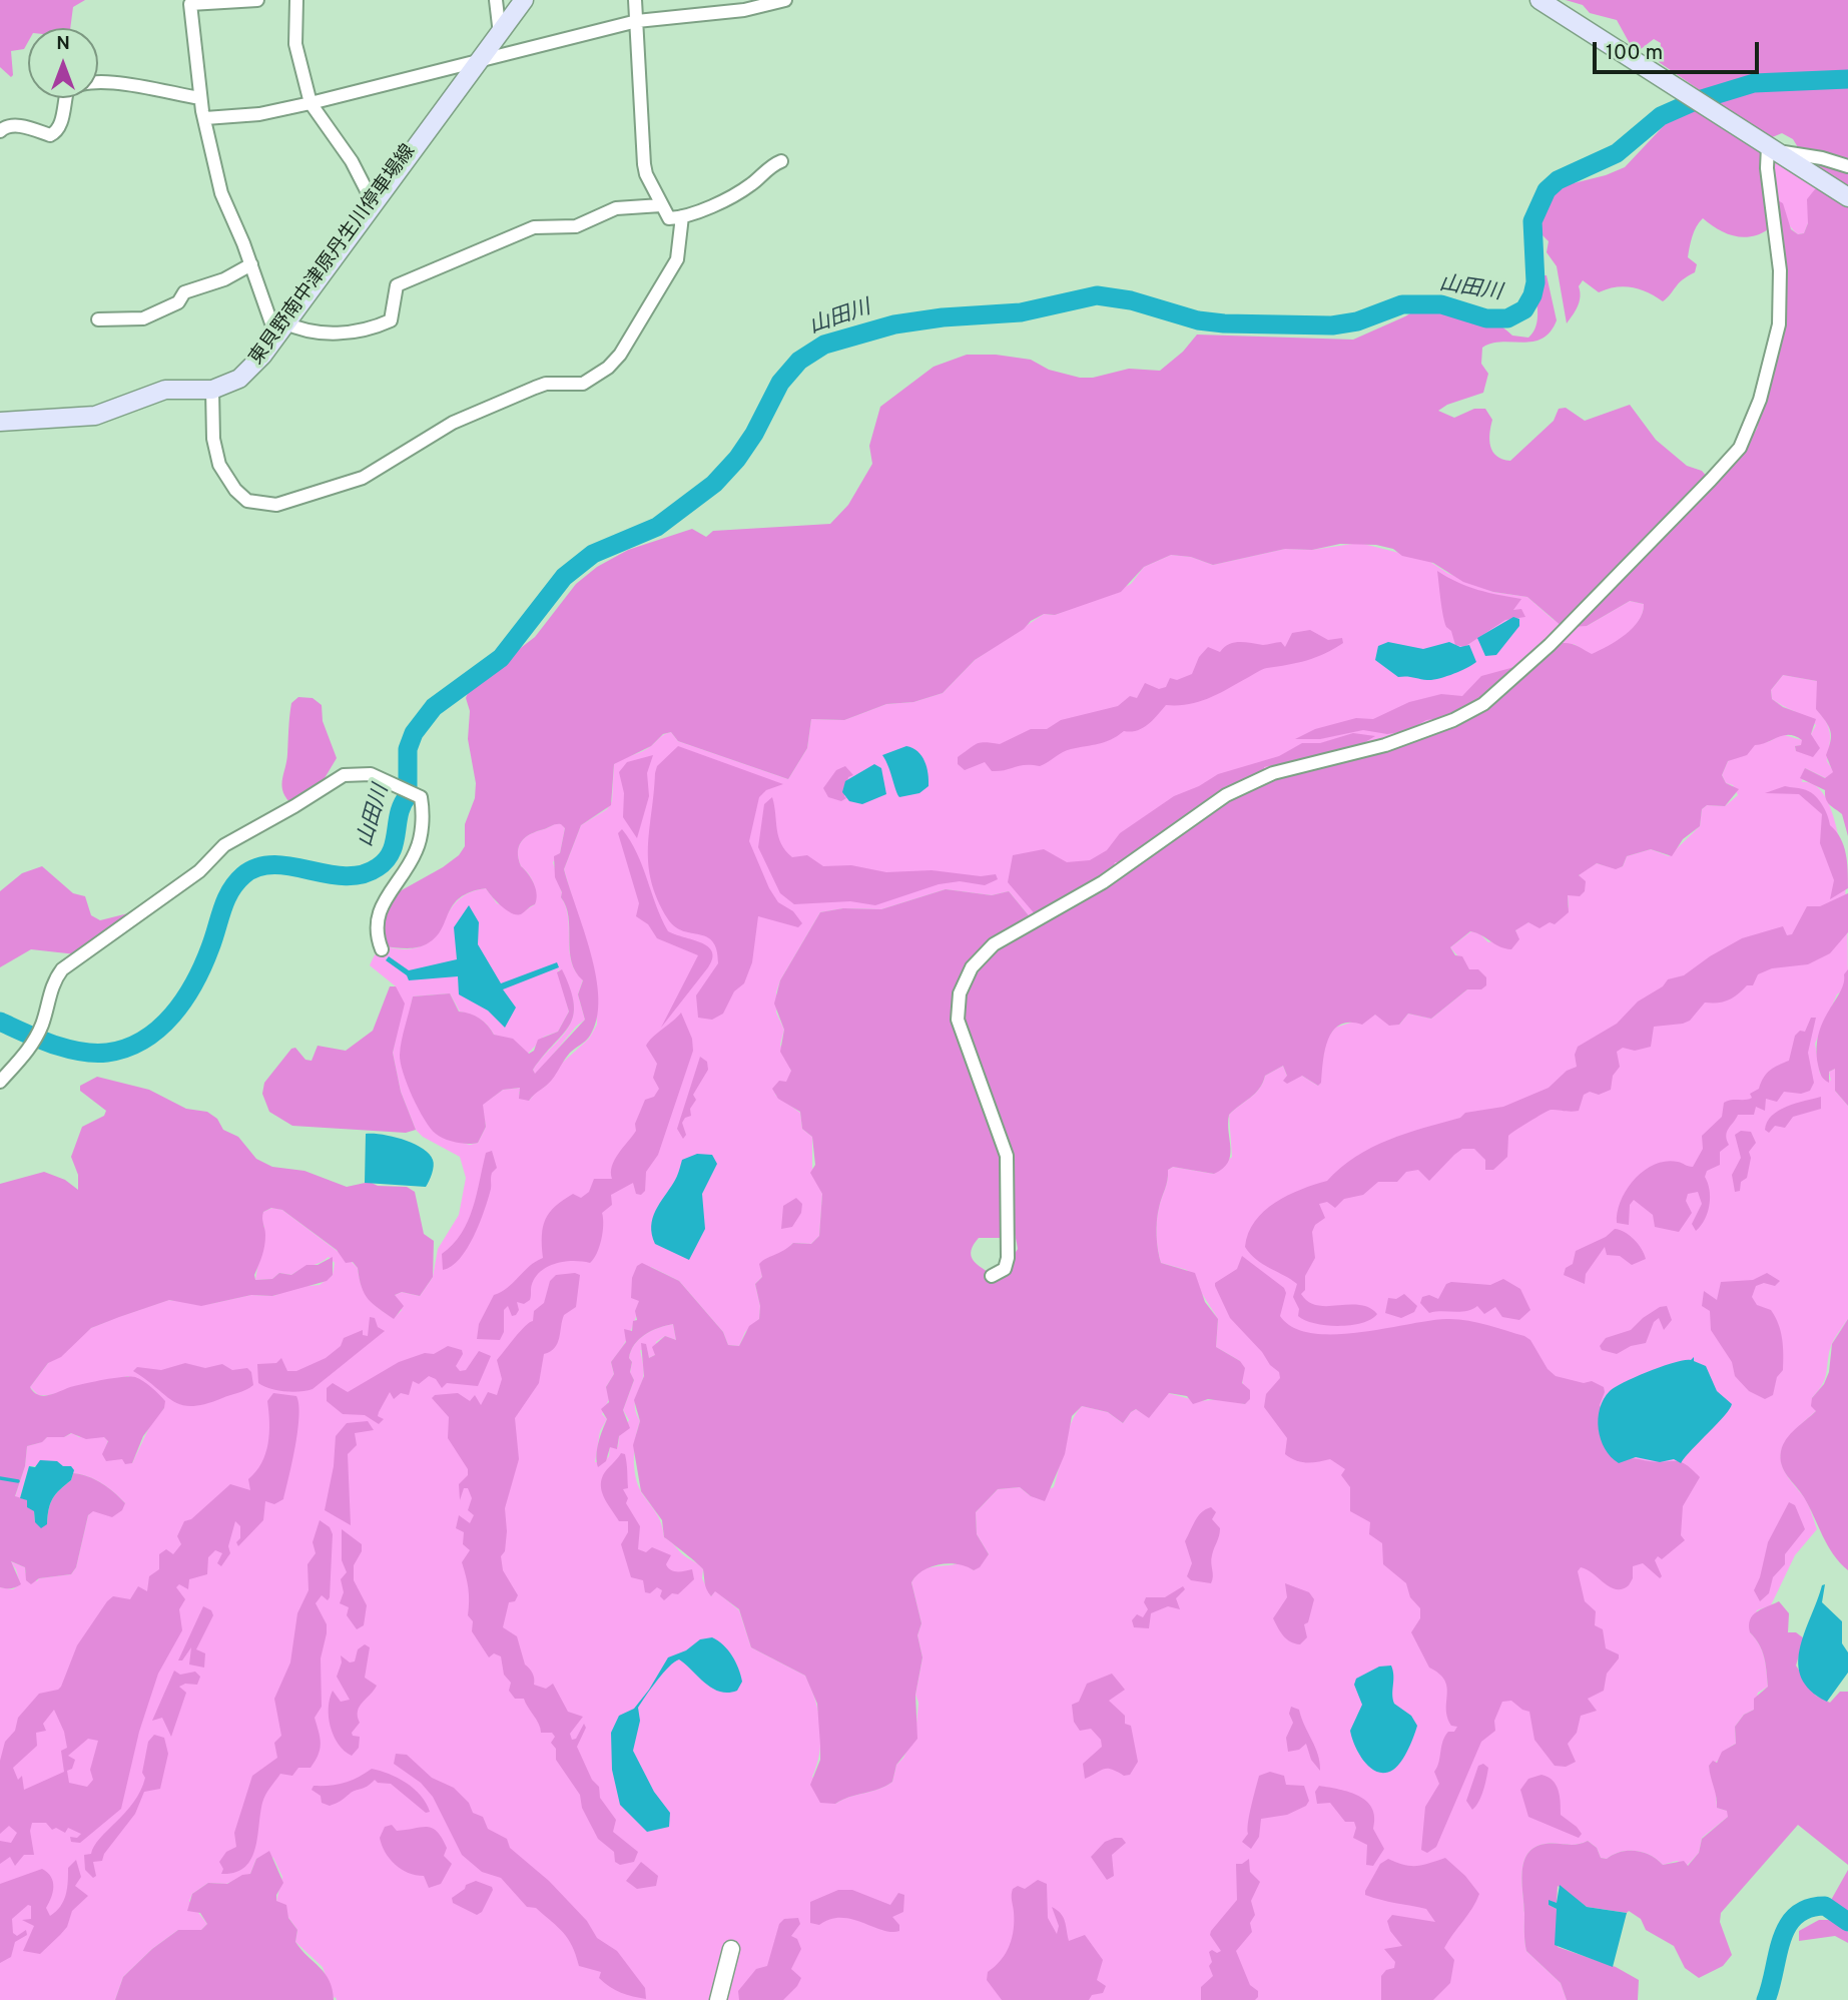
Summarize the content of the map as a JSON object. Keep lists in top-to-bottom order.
{
  "streets": {
    "main road": ["東貝野南中津原丹生川停車場線"]
  },
  "water": ["山田川"],
  "scale_bar": "100 m",
  "north": "top"
}
